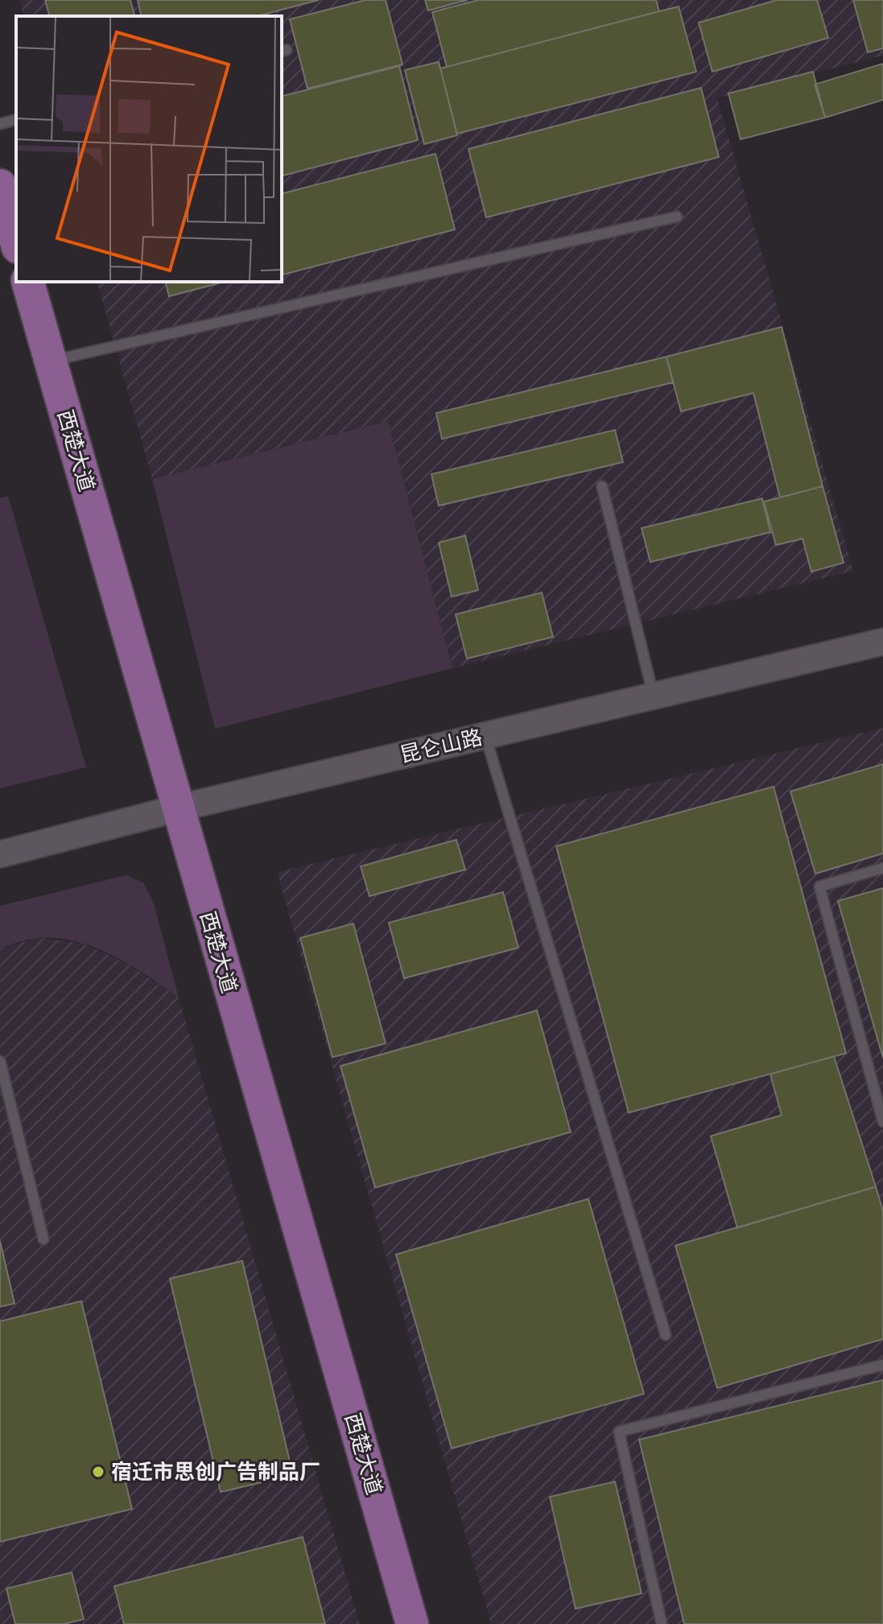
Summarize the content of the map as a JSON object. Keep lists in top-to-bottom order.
{
  "streets": {
    "main road": ["西楚大道"],
    "street": ["昆仑山路"]
  },
  "crossings": [
    ["西楚大道", "昆仑山路"]
  ],
  "places": ["宿迁市思创广告制品厂"]
}
